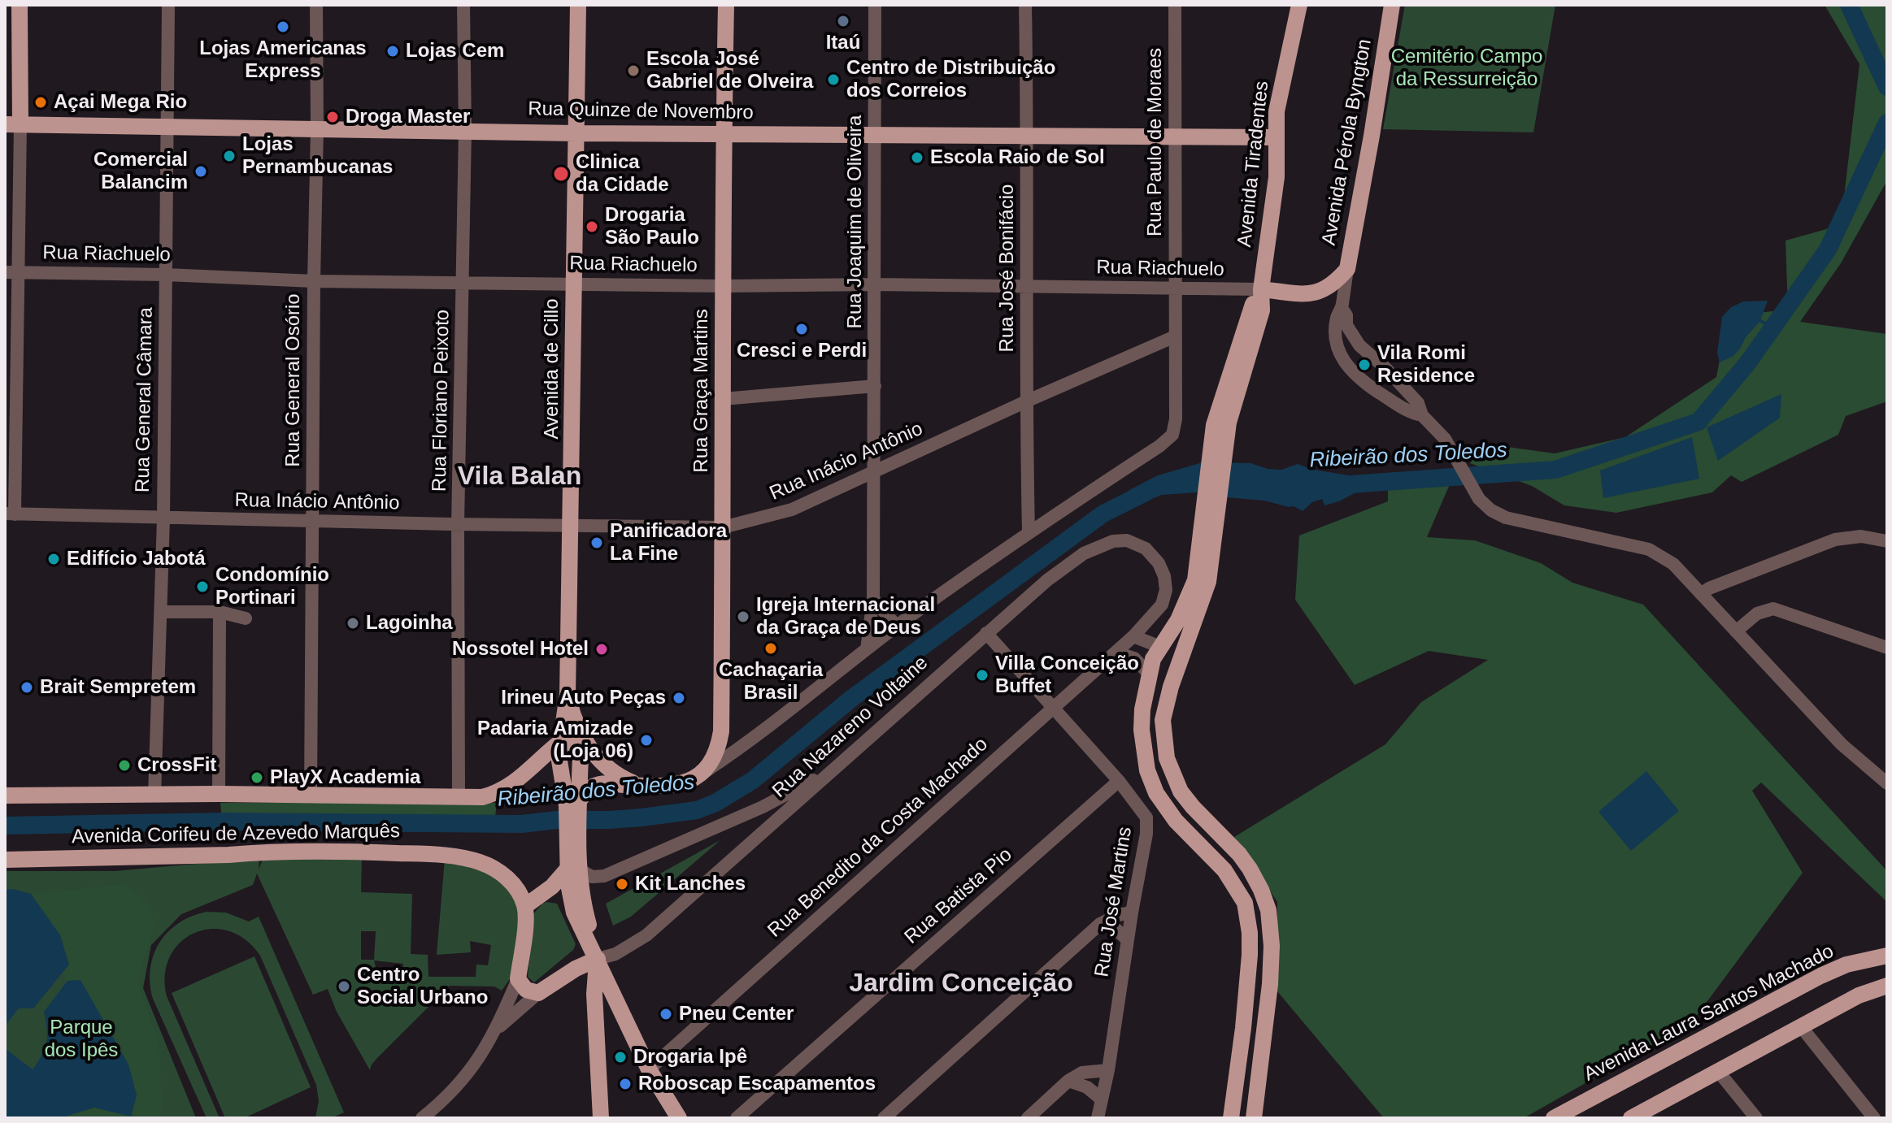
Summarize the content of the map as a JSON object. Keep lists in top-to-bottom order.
{
  "streets": {
    "main road": [
      "Rua Quinze de Novembro",
      "Avenida Pérola Byngton",
      "Avenida Tiradentes",
      "Avenida de Cillo",
      "Rua Graça Martins",
      "Avenida Corifeu de Azevedo Marquês",
      "Avenida Laura Santos Machado"
    ],
    "street": [
      "Rua Paulo de Moraes",
      "Rua Joaquim de Oliveira",
      "Rua Riachuelo",
      "Rua José Bonifácio",
      "Rua General Osório",
      "Rua General Câmara",
      "Rua Floriano Peixoto",
      "Rua Inácio Antônio",
      "Rua Nazareno Voltaine",
      "Rua Benedito da Costa Machado",
      "Rua Batista Pio",
      "Rua José Martins"
    ]
  },
  "crossings": [
    ["Rua Quinze de Novembro", "Rua Paulo de Moraes"],
    ["Rua Quinze de Novembro", "Avenida Tiradentes"],
    ["Rua Quinze de Novembro", "Rua Joaquim de Oliveira"],
    ["Rua Quinze de Novembro", "Rua José Bonifácio"],
    ["Rua Quinze de Novembro", "Avenida de Cillo"],
    ["Rua Quinze de Novembro", "Rua General Osório"],
    ["Rua Quinze de Novembro", "Rua Graça Martins"],
    ["Rua Quinze de Novembro", "Rua General Câmara"],
    ["Rua Quinze de Novembro", "Rua Floriano Peixoto"],
    ["Rua Paulo de Moraes", "Rua Riachuelo"],
    ["Rua Paulo de Moraes", "Rua José Bonifácio"],
    ["Rua Paulo de Moraes", "Rua Inácio Antônio"],
    ["Avenida Pérola Byngton", "Avenida Tiradentes"],
    ["Avenida Pérola Byngton", "Rua Riachuelo"],
    ["Avenida Tiradentes", "Rua Riachuelo"],
    ["Rua Joaquim de Oliveira", "Rua Riachuelo"],
    ["Rua Joaquim de Oliveira", "Rua Inácio Antônio"],
    ["Rua Riachuelo", "Rua José Bonifácio"],
    ["Rua Riachuelo", "Avenida de Cillo"],
    ["Rua Riachuelo", "Rua General Osório"],
    ["Rua Riachuelo", "Rua Graça Martins"],
    ["Rua Riachuelo", "Rua General Câmara"],
    ["Rua Riachuelo", "Rua Floriano Peixoto"],
    ["Rua José Bonifácio", "Rua Inácio Antônio"],
    ["Avenida de Cillo", "Rua Inácio Antônio"],
    ["Avenida de Cillo", "Avenida Corifeu de Azevedo Marquês"],
    ["Rua General Osório", "Rua Inácio Antônio"],
    ["Rua General Osório", "Avenida Corifeu de Azevedo Marquês"],
    ["Rua Graça Martins", "Rua Inácio Antônio"],
    ["Rua General Câmara", "Rua Inácio Antônio"],
    ["Rua General Câmara", "Avenida Corifeu de Azevedo Marquês"],
    ["Rua Floriano Peixoto", "Rua Inácio Antônio"],
    ["Rua Floriano Peixoto", "Avenida Corifeu de Azevedo Marquês"],
    ["Rua Nazareno Voltaine", "Rua Benedito da Costa Machado"],
    ["Rua Nazareno Voltaine", "Rua José Martins"],
    ["Rua Benedito da Costa Machado", "Rua José Martins"],
    ["Rua Batista Pio", "Rua José Martins"]
  ],
  "districts": ["Vila Balan", "Jardim Conceição"],
  "water": ["Ribeirão dos Toledos"],
  "parks": ["Cemitério Campo da Ressurreição", "Parque dos Ipês"],
  "places": [
    "Itaú",
    "Lojas Americanas Express",
    "Lojas Cem",
    "Escola José Gabriel de Olveira",
    "Centro de Distribuição dos Correios",
    "Açai Mega Rio",
    "Droga Master",
    "Lojas Pernambucanas",
    "Escola Raio de Sol",
    "Comercial Balancim",
    "Clinica da Cidade",
    "Drogaria São Paulo",
    "Cresci e Perdi",
    "Vila Romi Residence",
    "Panificadora La Fine",
    "Edifício Jabotá",
    "Condomínio Portinari",
    "Igreja Internacional da Graça de Deus",
    "Lagoinha",
    "Cachaçaria Brasil",
    "Nossotel Hotel",
    "Villa Conceição Buffet",
    "Brait Sempretem",
    "Irineu Auto Peças",
    "Padaria Amizade (Loja 06)",
    "CrossFit",
    "PlayX Academia",
    "Kit Lanches",
    "Centro Social Urbano",
    "Pneu Center",
    "Drogaria Ipê",
    "Roboscap Escapamentos"
  ]
}
